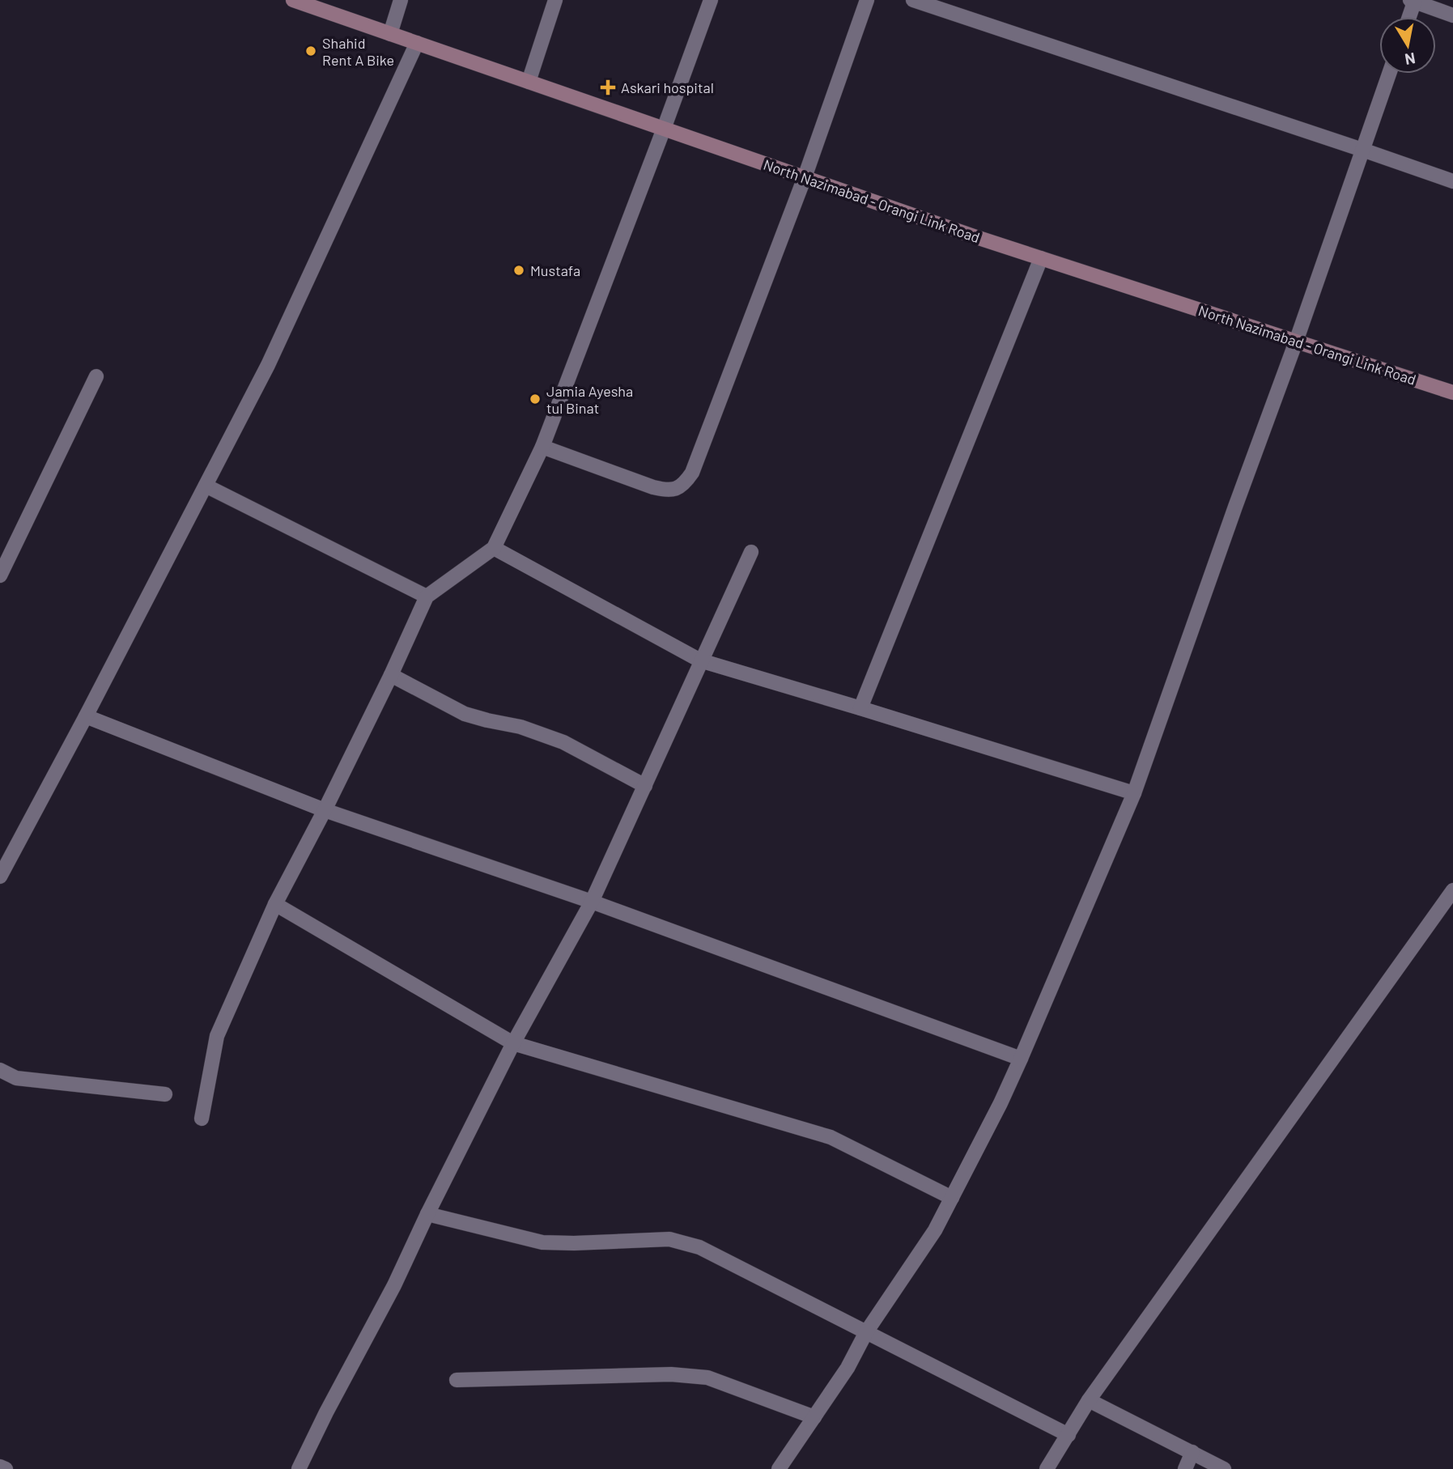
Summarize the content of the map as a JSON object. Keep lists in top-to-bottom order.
{
  "streets": {
    "main road": ["North Nazimabad - Orangi Link Road"]
  },
  "places": {
    "other": ["Shahid Rent A Bike", "Mustafa", "Jamia Ayesha tul Binat"],
    "health": ["Askari hospital"]
  },
  "north": "bottom"
}
